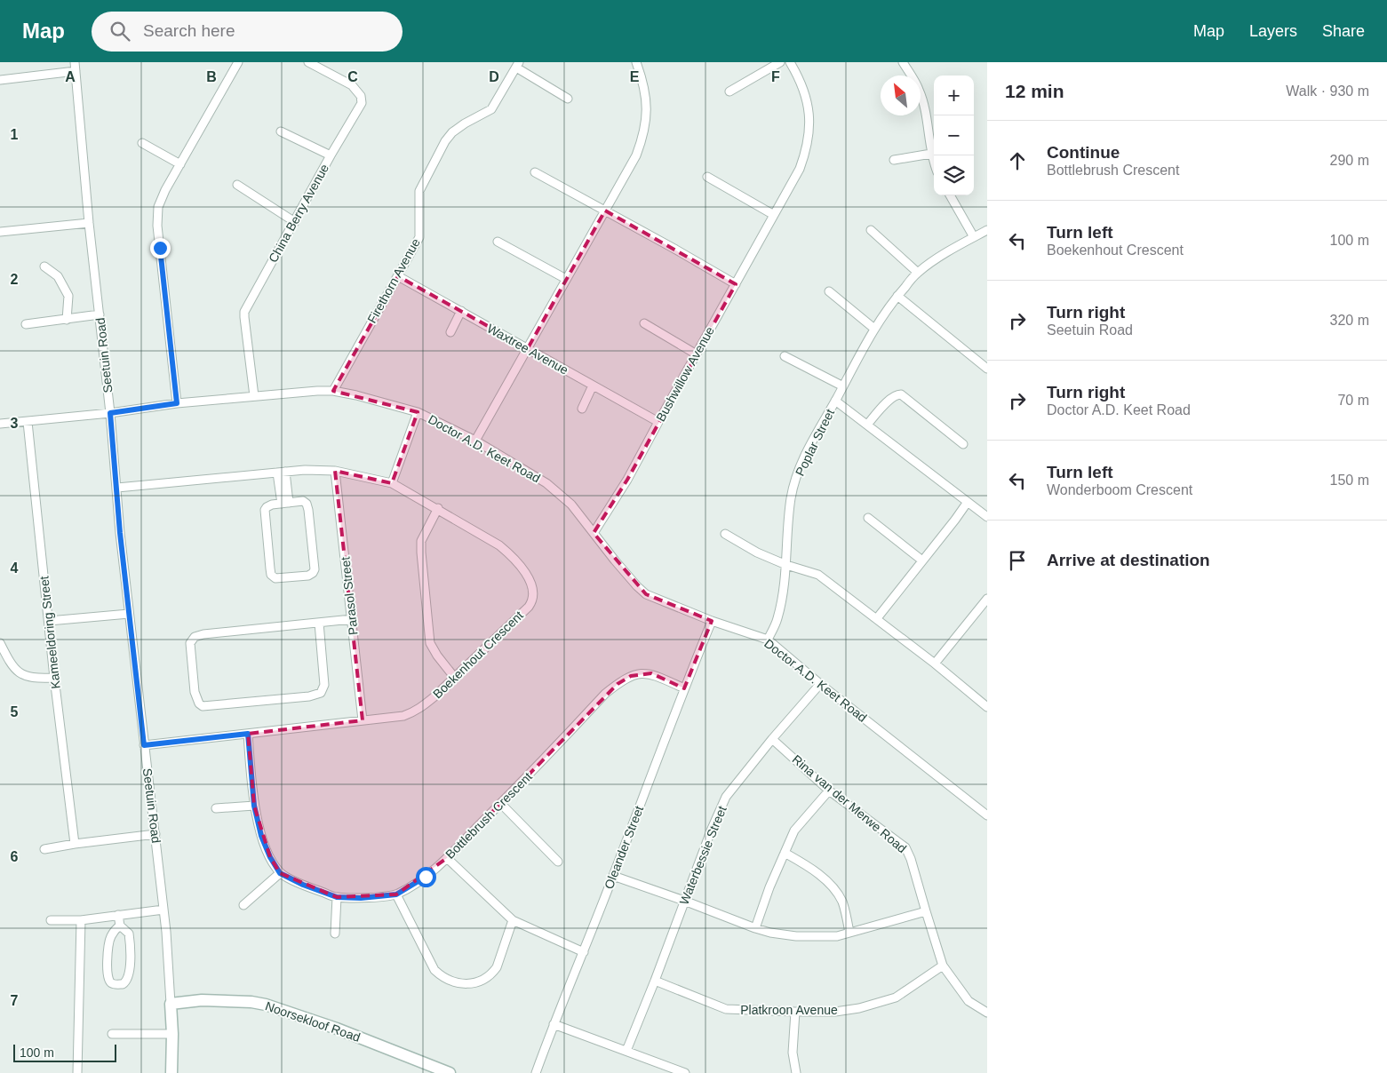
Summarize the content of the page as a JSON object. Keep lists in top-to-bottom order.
{
  "streets": {
    "street": [
      "China Berry Avenue",
      "Firethorn Avenue",
      "Waxtree Avenue",
      "Seetuin Road",
      "Bushwillow Avenue",
      "Poplar Street",
      "Doctor A.D. Keet Road",
      "Parasol Street",
      "Kameeldoring Street",
      "Boekenhout Crescent",
      "Rina van der Merwe Road",
      "Bottlebrush Crescent",
      "Oleander Street",
      "Waterbessie Street",
      "Platkroon Avenue",
      "Noorsekloof Road"
    ]
  },
  "crossings": [
    ["China Berry Avenue", "Doctor A.D. Keet Road"],
    ["Firethorn Avenue", "Waxtree Avenue"],
    ["Firethorn Avenue", "Doctor A.D. Keet Road"],
    ["Waxtree Avenue", "Bushwillow Avenue"],
    ["Seetuin Road", "Doctor A.D. Keet Road"],
    ["Seetuin Road", "Boekenhout Crescent"],
    ["Seetuin Road", "Noorsekloof Road"],
    ["Bushwillow Avenue", "Doctor A.D. Keet Road"],
    ["Poplar Street", "Doctor A.D. Keet Road"],
    ["Doctor A.D. Keet Road", "Kameeldoring Street"],
    ["Doctor A.D. Keet Road", "Oleander Street"],
    ["Doctor A.D. Keet Road", "Waterbessie Street"],
    ["Parasol Street", "Boekenhout Crescent"],
    ["Rina van der Merwe Road", "Waterbessie Street"],
    ["Rina van der Merwe Road", "Platkroon Avenue"],
    ["Bottlebrush Crescent", "Oleander Street"],
    ["Waterbessie Street", "Platkroon Avenue"]
  ],
  "scale_bar": "100 m",
  "north": "top left",
  "page": {
    "header": "Map",
    "search": "Search here",
    "nav": ["Map", "Layers", "Share"],
    "heading": ["12 min", "Walk · 930 m"],
    "map_buttons": ["+", "−"],
    "list": [
      ["Continue", "Bottlebrush Crescent", "290 m"],
      ["Turn left", "Boekenhout Crescent", "100 m"],
      ["Turn right", "Seetuin Road", "320 m"],
      ["Turn right", "Doctor A.D. Keet Road", "70 m"],
      ["Turn left", "Wonderboom Crescent", "150 m"],
      "Arrive at destination"
    ],
    "scale": "100 m"
  },
  "grid": {
    "columns": [
      "A",
      "B",
      "C",
      "D",
      "E",
      "F"
    ],
    "rows": [
      "1",
      "2",
      "3",
      "4",
      "5",
      "6",
      "7"
    ]
  }
}
